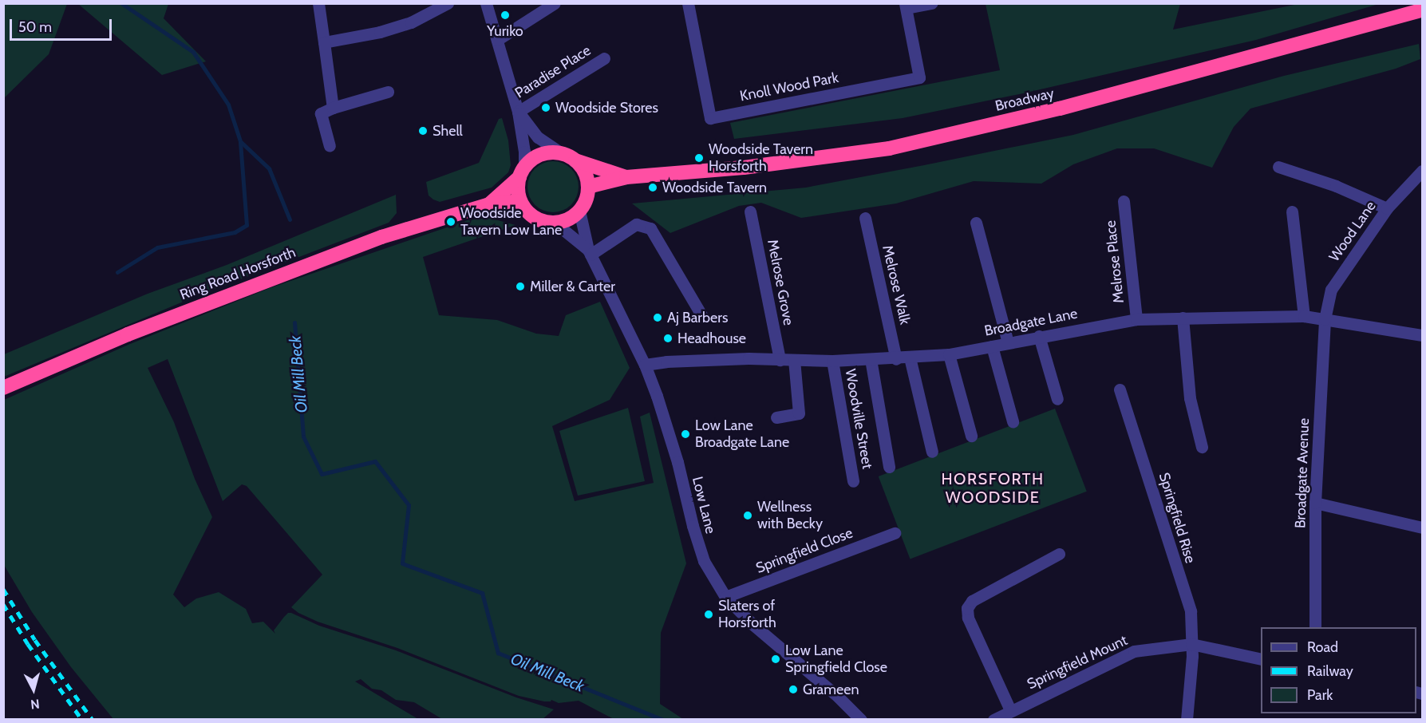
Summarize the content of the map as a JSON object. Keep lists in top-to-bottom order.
{
  "streets": {
    "highway": ["Broadway", "Ring Road Horsforth"],
    "street": [
      "Paradise Place",
      "Knoll Wood Park",
      "Wood Lane",
      "Melrose Place",
      "Melrose Grove",
      "Melrose Walk",
      "Broadgate Lane",
      "Woodville Street",
      "Broadgate Avenue",
      "Low Lane",
      "Springfield Rise",
      "Springfield Close",
      "Springfield Mount"
    ]
  },
  "crossings": [
    ["Wood Lane", "Broadgate Lane"],
    ["Wood Lane", "Broadgate Avenue"],
    ["Melrose Place", "Broadgate Lane"],
    ["Melrose Grove", "Broadgate Lane"],
    ["Melrose Walk", "Broadgate Lane"],
    ["Broadgate Lane", "Woodville Street"],
    ["Broadgate Lane", "Broadgate Avenue"],
    ["Broadgate Lane", "Low Lane"],
    ["Low Lane", "Springfield Close"],
    ["Springfield Rise", "Springfield Mount"]
  ],
  "districts": ["HORSFORTH WOODSIDE"],
  "water": ["Oil Mill Beck"],
  "places": [
    "Yuriko",
    "Woodside Stores",
    "Shell",
    "Woodside Tavern Horsforth",
    "Woodside Tavern",
    "Woodside Tavern Low Lane",
    "Miller & Carter",
    "Aj Barbers",
    "Headhouse",
    "Low Lane Broadgate Lane",
    "Wellness with Becky",
    "Slaters of Horsforth",
    "Low Lane Springfield Close",
    "Grameen"
  ],
  "legend": ["Road", "Railway", "Park"],
  "scale_bar": "50 m",
  "north": "bottom"
}
